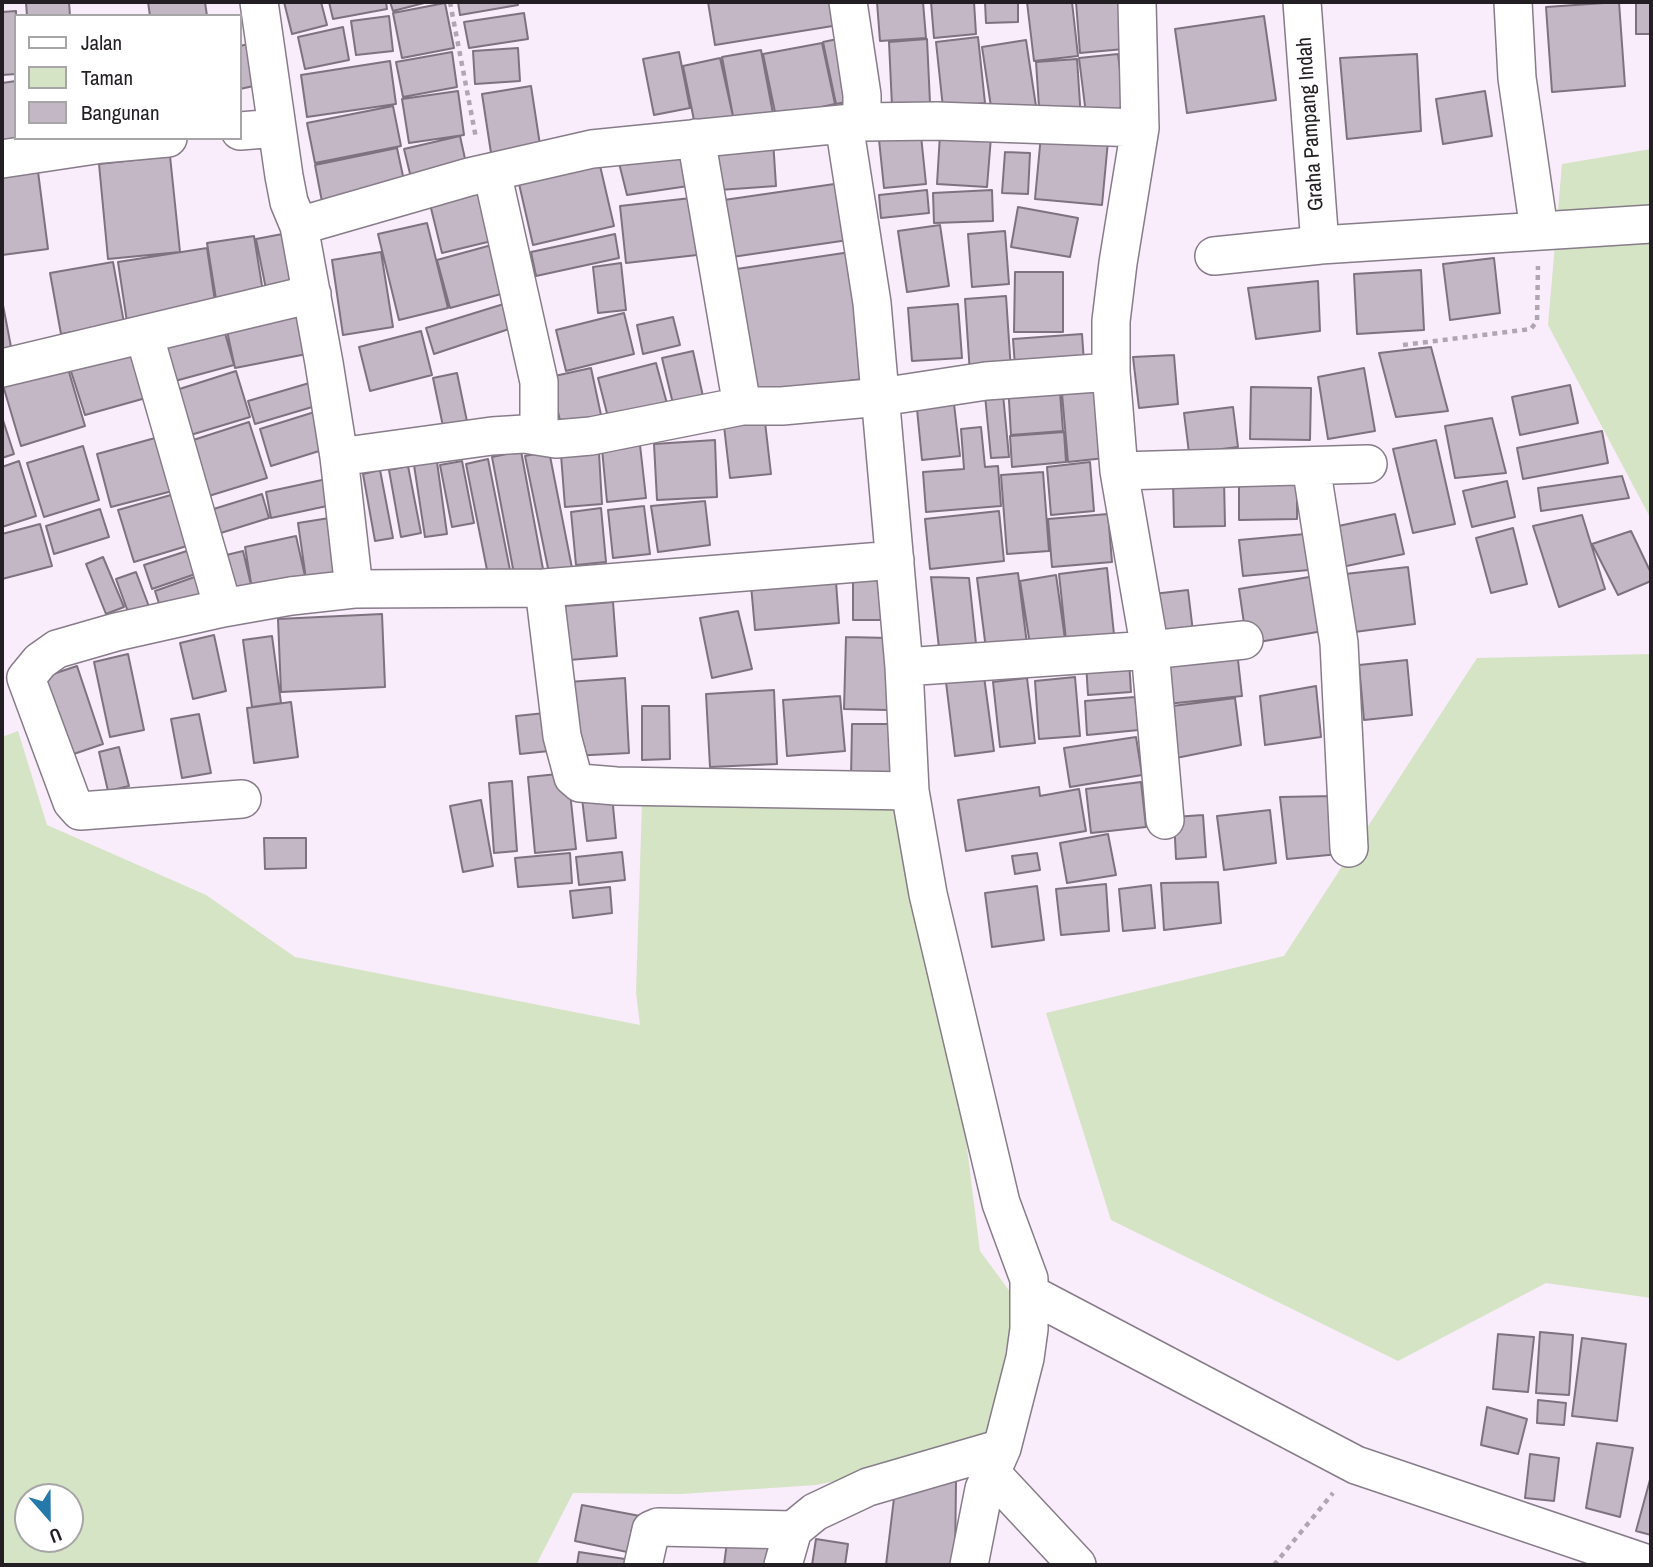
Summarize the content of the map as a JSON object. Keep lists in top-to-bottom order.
{
  "streets": {
    "street": ["Graha Pampang Indah"]
  },
  "legend": ["Jalan", "Taman", "Bangunan"],
  "north": "bottom"
}
